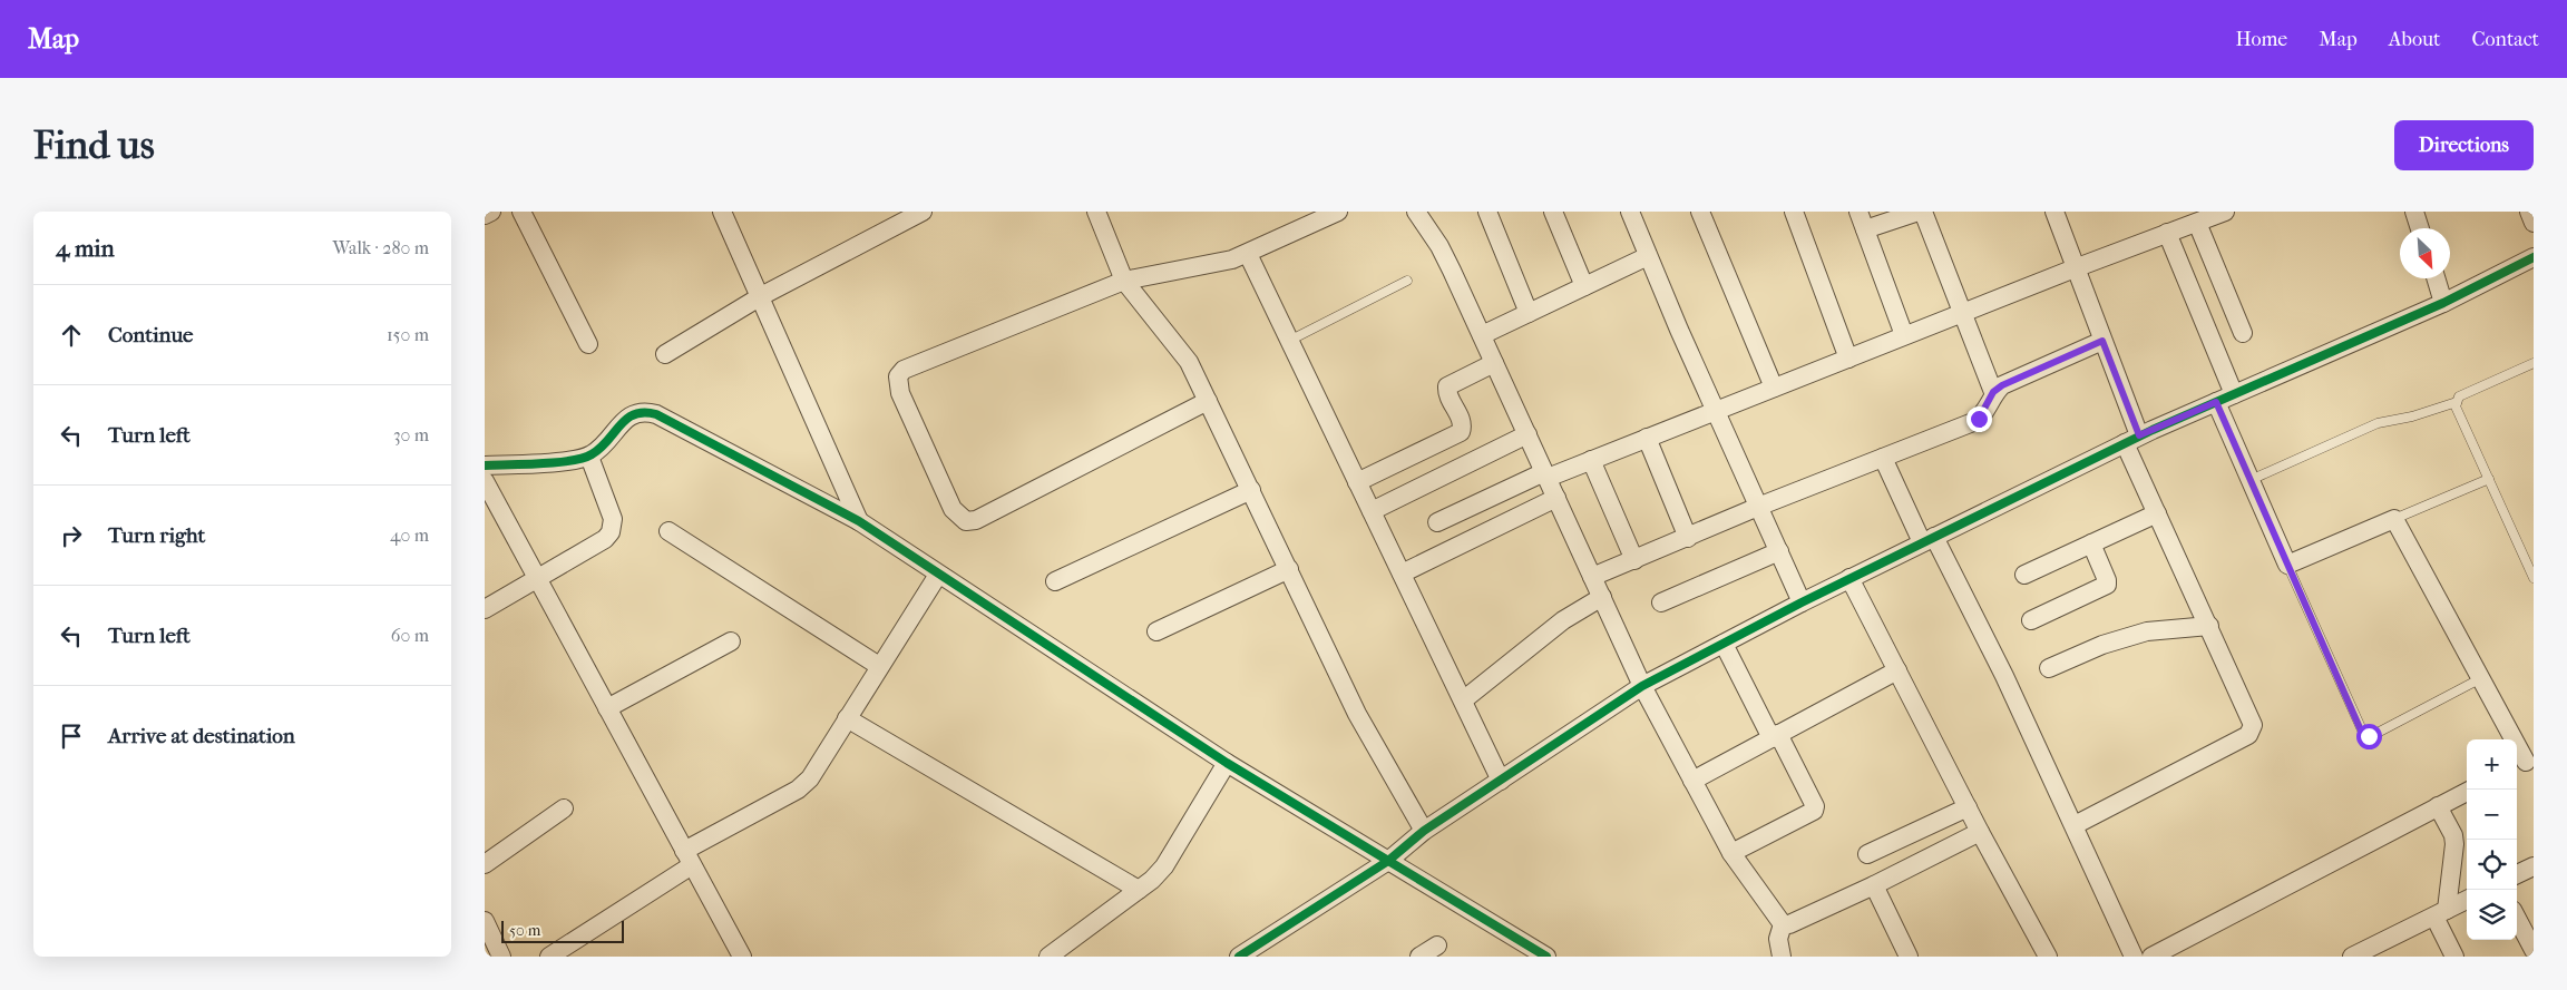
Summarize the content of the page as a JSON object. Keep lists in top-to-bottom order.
{
  "scale_bar": "50 m",
  "north": "bottom right",
  "page": {
    "header": "Map",
    "nav": [
      "Home",
      "Map",
      "About",
      "Contact"
    ],
    "buttons": "Directions",
    "title": "Find us",
    "heading": ["4 min", "Walk · 280 m"],
    "list": [
      ["Continue", "150 m"],
      ["Turn left", "30 m"],
      ["Turn right", "40 m"],
      ["Turn left", "60 m"],
      "Arrive at destination"
    ],
    "map_buttons": ["+", "−"],
    "scale": "50 m"
  }
}
